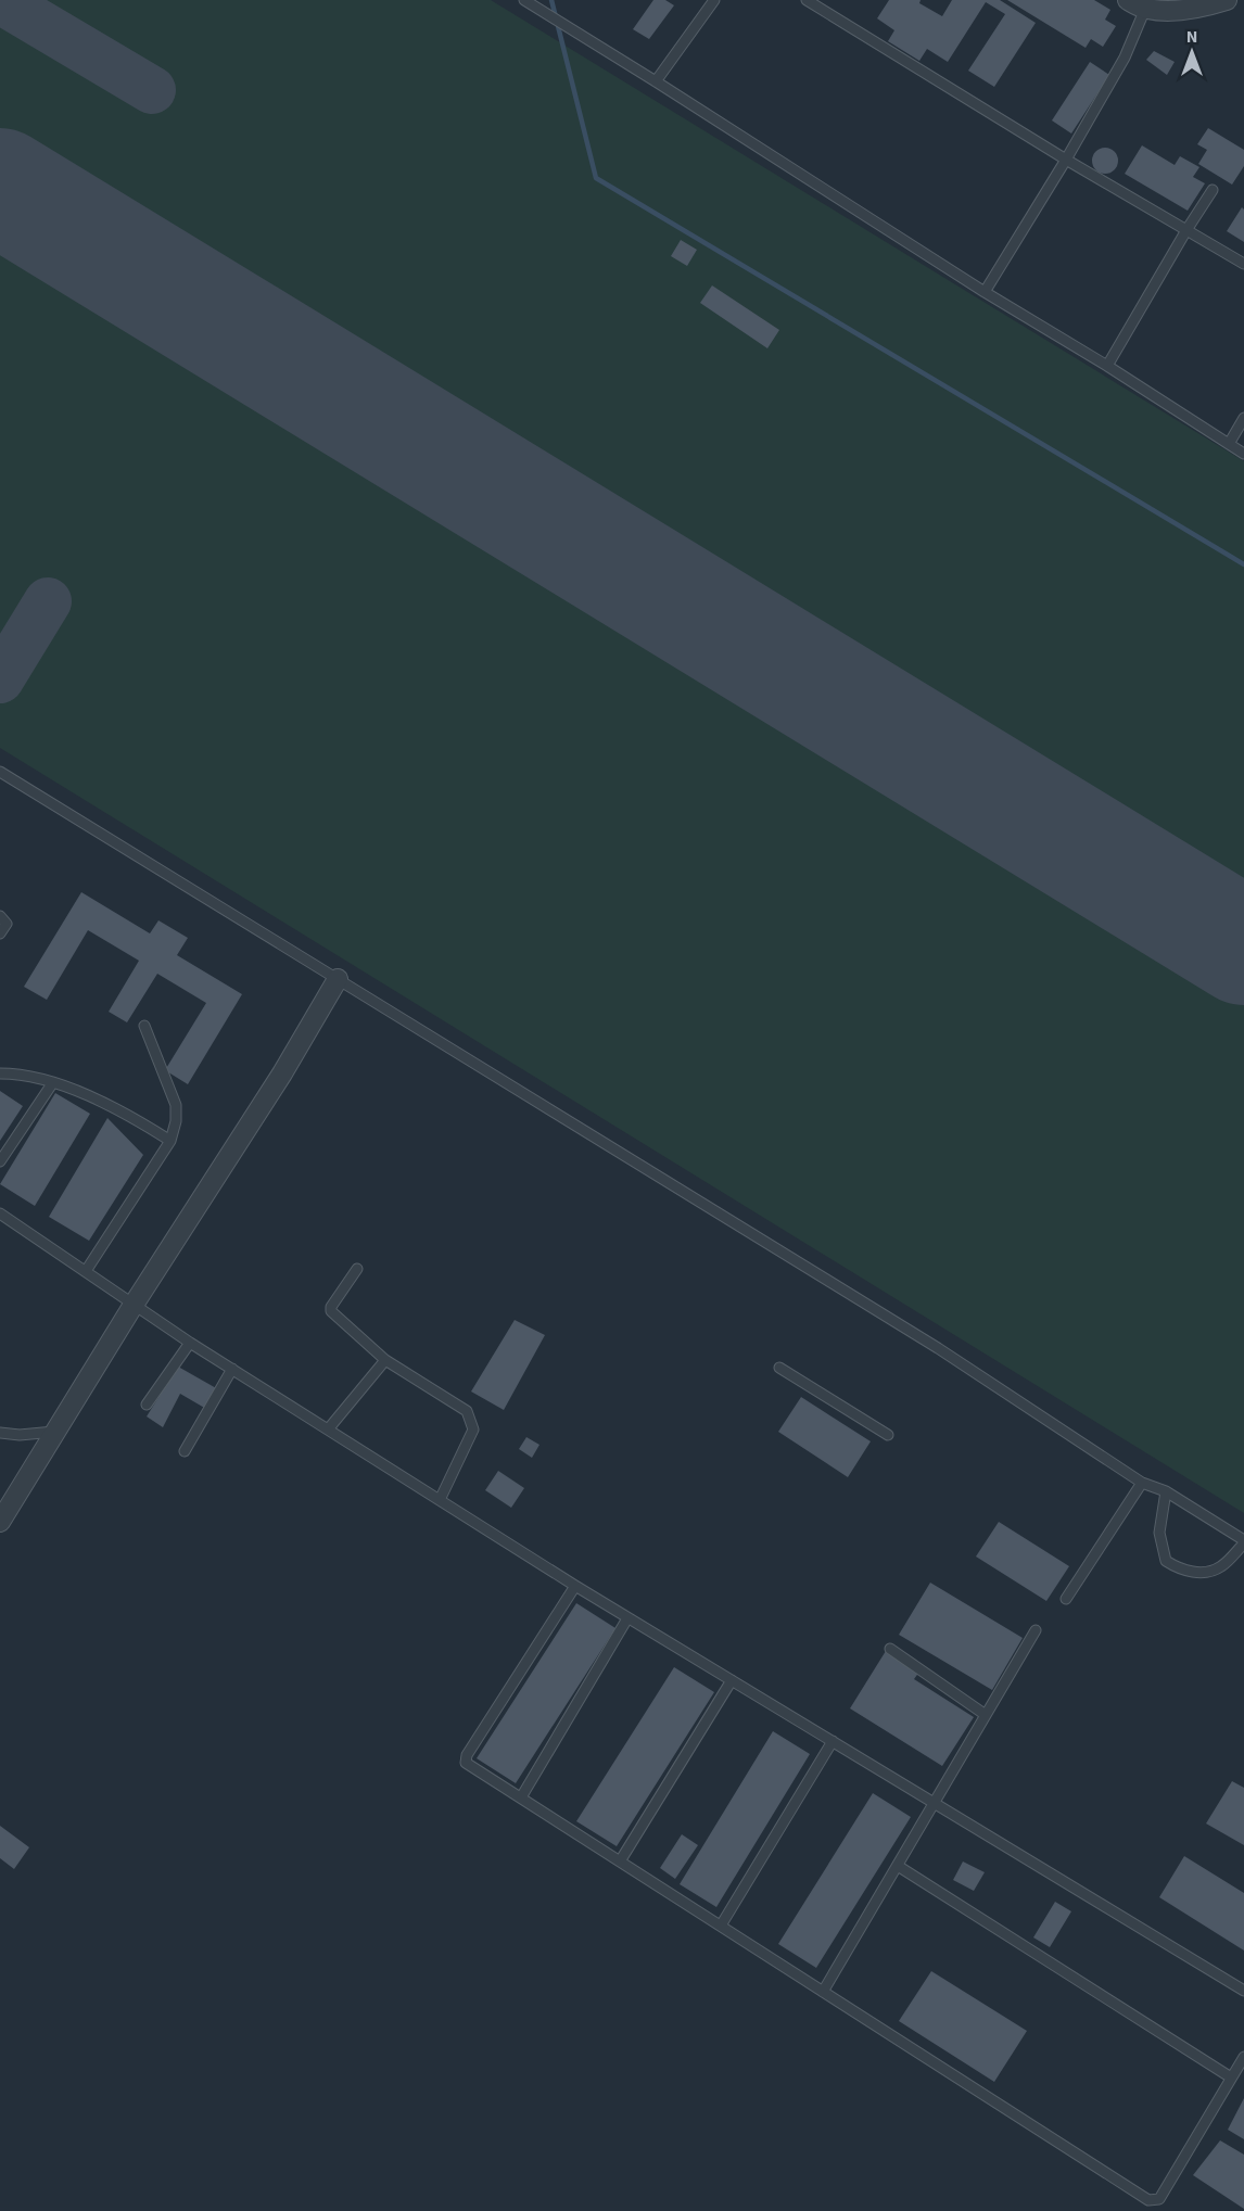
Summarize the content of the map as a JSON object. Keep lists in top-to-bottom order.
{
  "north": "top"
}
